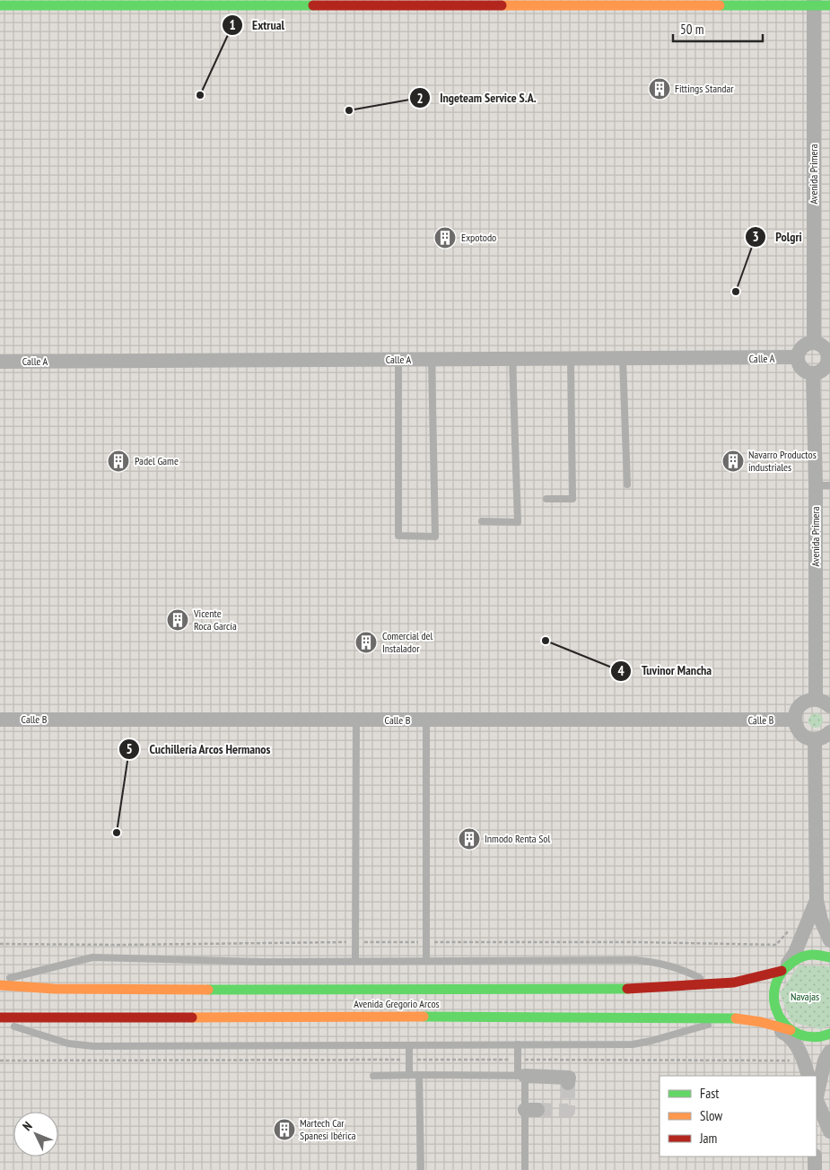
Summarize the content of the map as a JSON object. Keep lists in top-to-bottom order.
{
  "streets": {
    "main road": ["Avenida Gregorio Arcos"],
    "street": ["Avenida Primera", "Calle A", "Calle B"]
  },
  "crossings": [
    ["Avenida Primera", "Calle A"]
  ],
  "parks": ["Navajas"],
  "places": {
    "building": [
      "Fittings Standar",
      "Expotodo",
      "Padel Game",
      "Navarro Productos industriales",
      "Vicente Roca García",
      "Comercial del Instalador",
      "Inmodo Renta Sol",
      "Martech Car Spanesi Ibérica"
    ],
    "other": [
      "Extrual",
      "Ingeteam Service S.A.",
      "Polgri",
      "Tuvinor Mancha",
      "Cuchillería Arcos Hermanos"
    ]
  },
  "legend": ["Fast", "Slow", "Jam"],
  "scale_bar": "50 m",
  "north": "top left"
}
